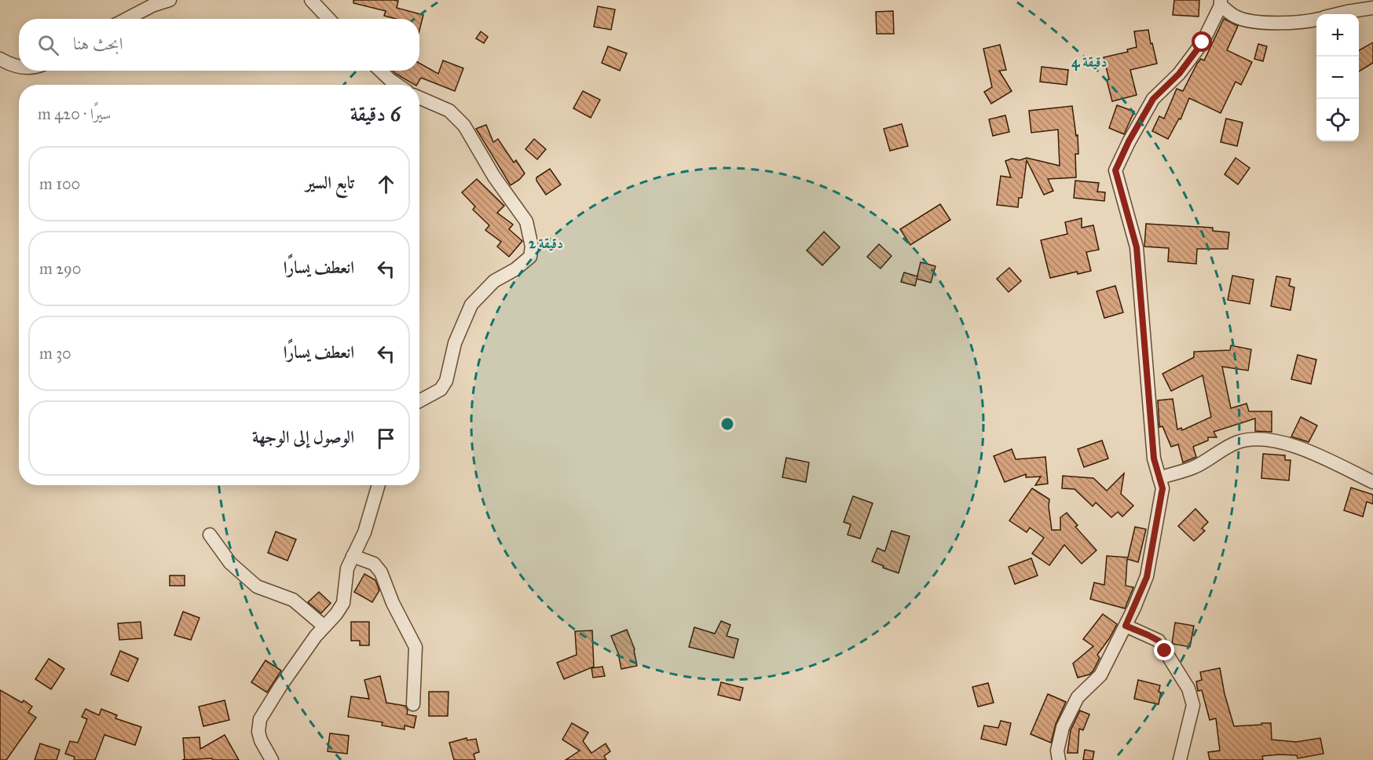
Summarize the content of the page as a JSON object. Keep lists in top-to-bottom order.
{
  "page": {
    "map_buttons": ["+", "−"],
    "search": "ابحث هنا",
    "heading": ["6 دقيقة", "سيرًا · 420 m"],
    "list": [
      ["تابع السير", "100 m"],
      ["انعطف يسارًا", "290 m"],
      ["انعطف يسارًا", "30 m"],
      "الوصول إلى الوجهة"
    ]
  },
  "rings": ["4 دقيقة", "2 دقيقة"]
}
